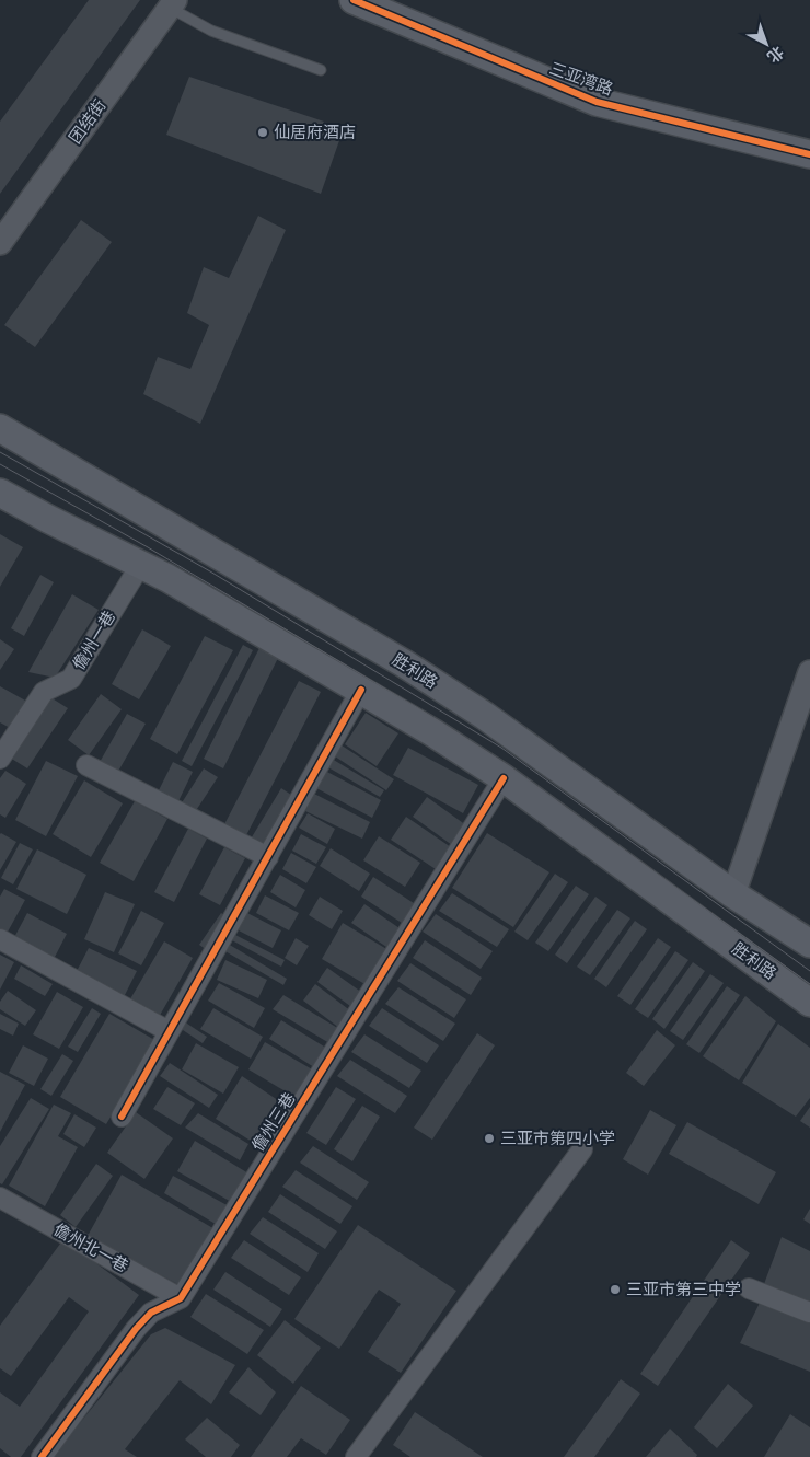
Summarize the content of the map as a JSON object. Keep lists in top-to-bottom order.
{
  "streets": {
    "main road": ["三亚湾路", "胜利路"],
    "street": [
      "团结街",
      "儋州一巷",
      "儋州三巷",
      "儋州北一巷"
    ]
  },
  "crossings": [
    ["儋州一巷", "胜利路"],
    ["胜利路", "儋州三巷"],
    ["儋州三巷", "儋州北一巷"]
  ],
  "places": ["仙居府酒店", "三亚市第四小学", "三亚市第三中学"],
  "north": "bottom right"
}
